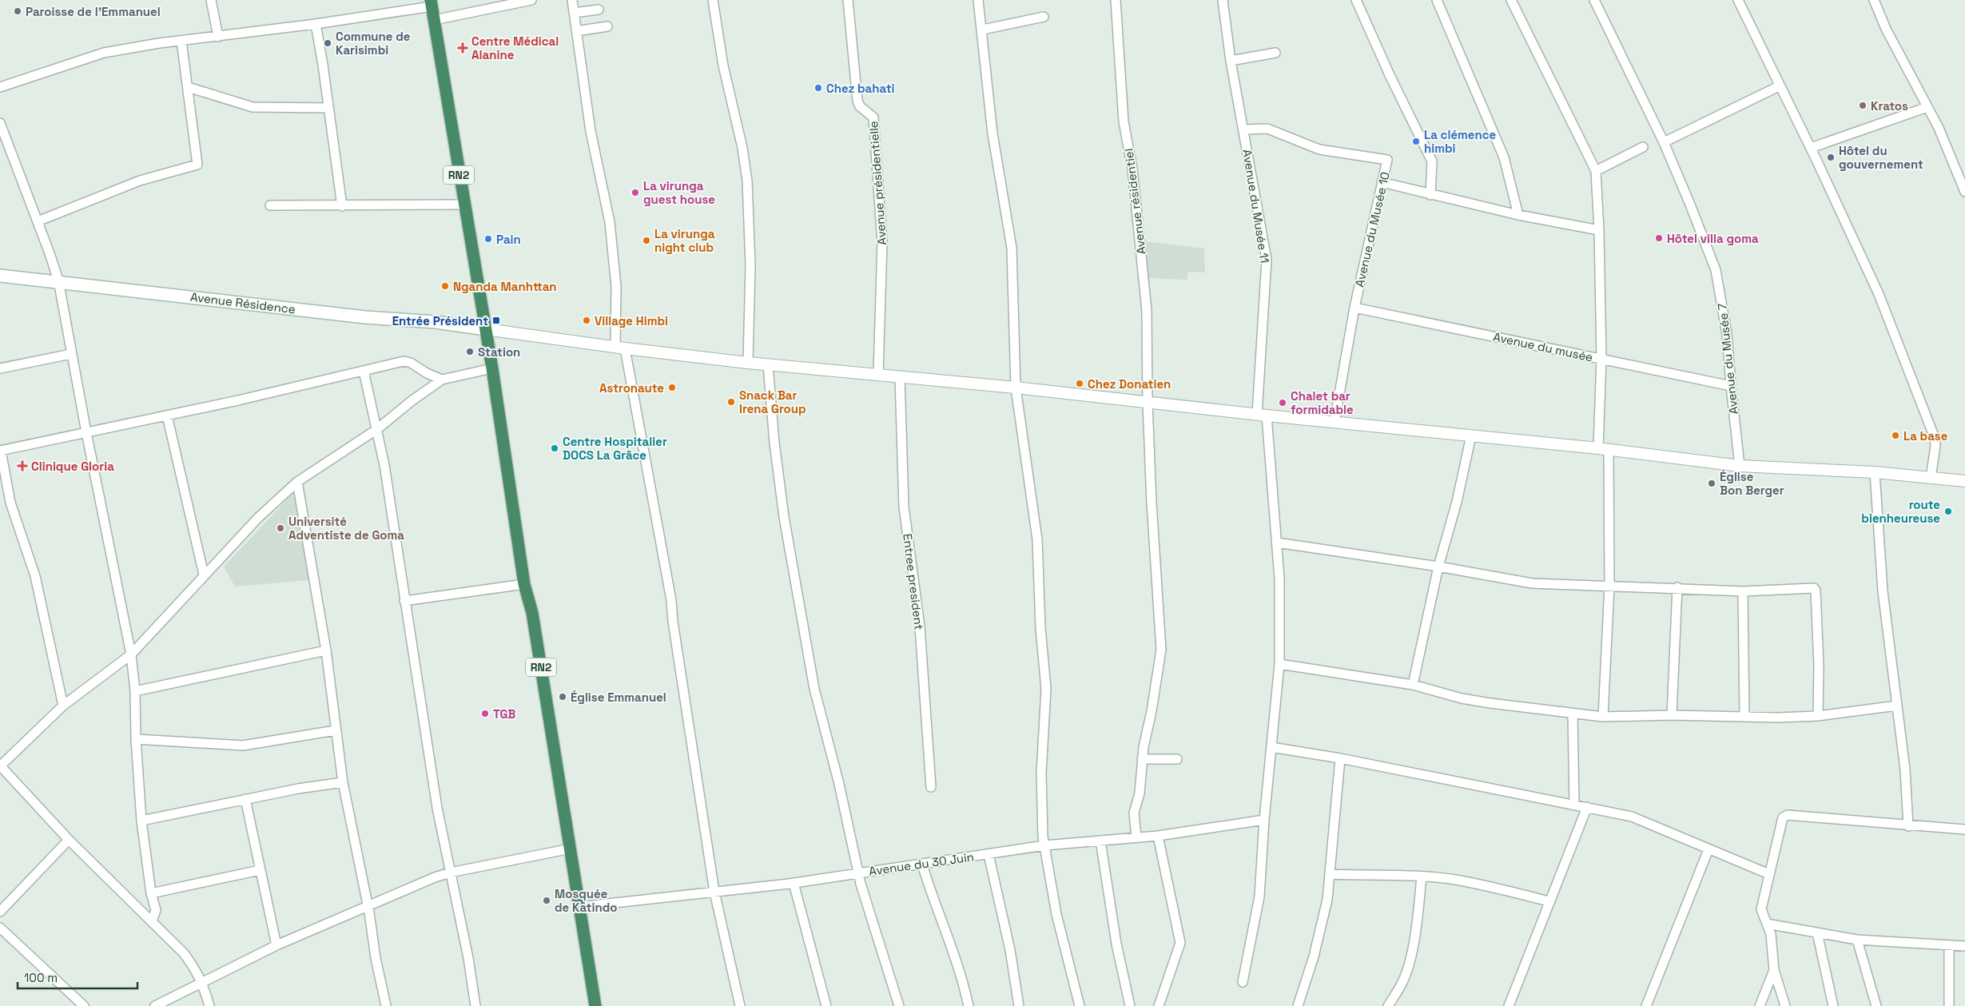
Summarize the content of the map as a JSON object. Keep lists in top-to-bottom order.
{
  "streets": {
    "highway": ["RN2"],
    "main road": ["Avenue Résidence"],
    "street": [
      "Avenue présidentielle",
      "Avenue résidentiel",
      "Avenue du Musée 11",
      "Avenue du Musée 10",
      "Avenue du musée",
      "Avenue du Musée 7",
      "Entree president",
      "Avenue du 30 Juin"
    ]
  },
  "crossings": [
    ["RN2", "Avenue Résidence"],
    ["RN2", "Avenue du 30 Juin"],
    ["Avenue résidentiel", "Avenue du 30 Juin"],
    ["Avenue du Musée 11", "Avenue du Musée 10"],
    ["Avenue du Musée 11", "Avenue du 30 Juin"],
    ["Avenue du Musée 10", "Avenue du musée"],
    ["Avenue du musée", "Avenue du Musée 7"]
  ],
  "places": {
    "other": [
      "Paroisse de l'Emmanuel",
      "Commune de Karisimbi",
      "Chez bahati",
      "Kratos",
      "La clémence himbi",
      "Hôtel du gouvernement",
      "La virunga guest house",
      "Hôtel villa goma",
      "Pain",
      "La virunga night club",
      "Nganda Manhttan",
      "Village Himbi",
      "Station",
      "Chez Donatien",
      "Astronaute",
      "Snack Bar Irena Group",
      "Chalet bar formidable",
      "La base",
      "Centre Hospitalier DOCS La Grâce",
      "Église Bon Berger",
      "route bienheureuse",
      "Université Adventiste de Goma",
      "Église Emmanuel",
      "TGB",
      "Mosquée de Katindo"
    ],
    "health": ["Centre Médical Alanine", "Clinique Gloria"],
    "transit": ["Entrée Président"]
  },
  "scale_bar": "100 m"
}
